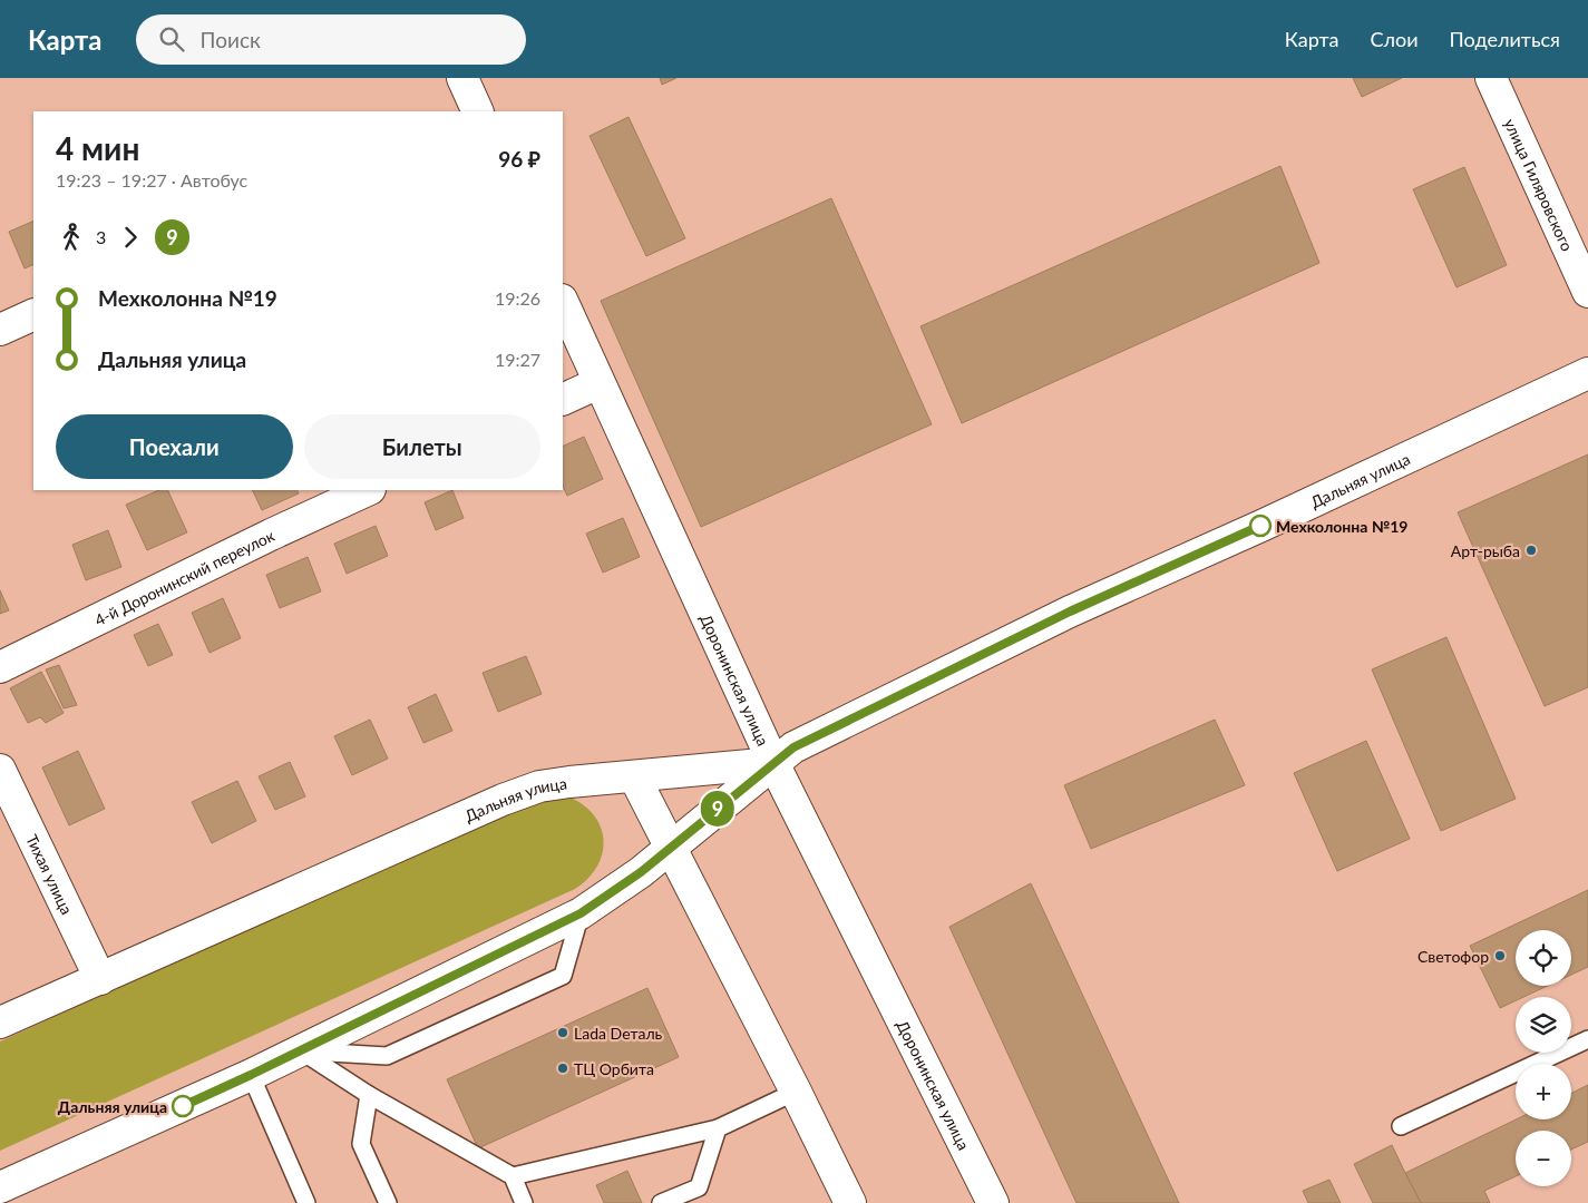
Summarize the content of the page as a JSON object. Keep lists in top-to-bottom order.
{
  "streets": {
    "street": [
      "улица Гиляровского",
      "Дальняя улица",
      "4-й Доронинский переулок",
      "Доронинская улица",
      "Тихая улица"
    ]
  },
  "crossings": [
    ["Дальняя улица", "Доронинская улица"],
    ["Дальняя улица", "Тихая улица"]
  ],
  "places": [
    "Мехколонна №19",
    "Арт-рыба",
    "Светофор",
    "Lada Dеталь",
    "ТЦ Орбита",
    "Дальняя улица"
  ],
  "lines": ["bus line 9"],
  "page": {
    "header": "Карта",
    "search": "Поиск",
    "nav": ["Карта", "Слои", "Поделиться"],
    "on_map": "9",
    "heading": ["4 мин", "19:23 – 19:27 · Автобус", "96 ₽"],
    "legs": ["3", "9"],
    "list": [
      {
        "name": "Мехколонна №19",
        "value": "19:26"
      },
      {
        "name": "Дальняя улица",
        "value": "19:27"
      }
    ],
    "buttons": ["Поехали", "Билеты"],
    "map_buttons": ["+", "−"]
  }
}
